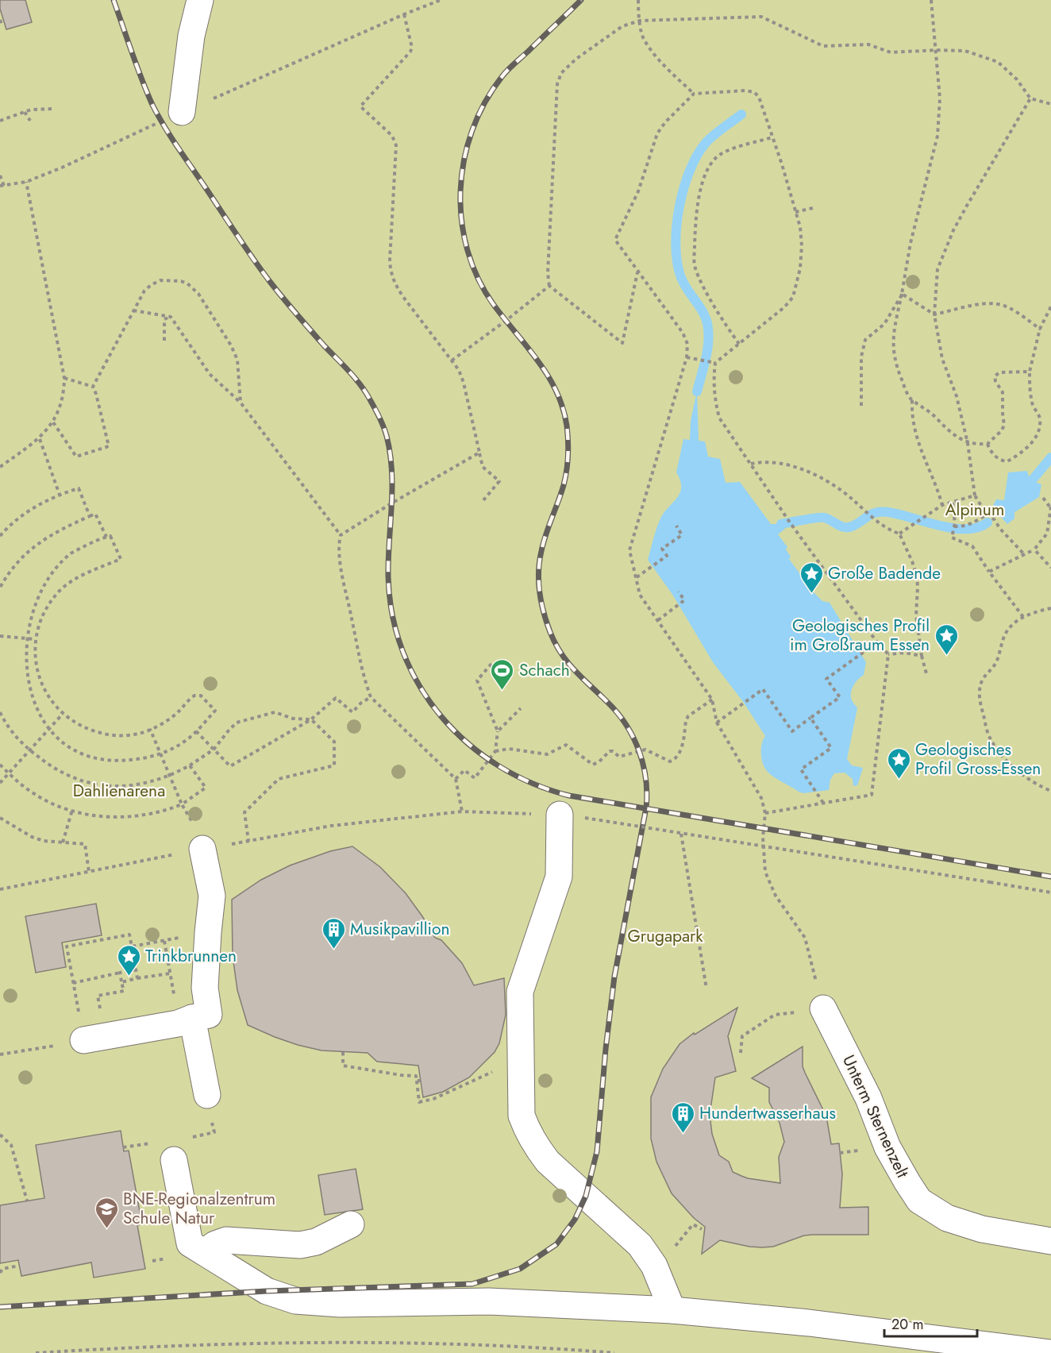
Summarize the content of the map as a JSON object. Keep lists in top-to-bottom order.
{
  "streets": {
    "lane": ["Unterm Sternenzelt"]
  },
  "parks": ["Alpinum", "Dahlienarena", "Grugapark"],
  "places": {
    "place": [
      "Große Badende",
      "Geologisches Profil im Großraum Essen",
      "Geologisches Profil Gross-Essen",
      "Trinkbrunnen"
    ],
    "sports": ["Schach"],
    "building": ["Musikpavillion", "Hundertwasserhaus"],
    "school or university": ["BNE-Regionalzentrum Schule Natur"]
  },
  "scale_bar": "20 m"
}
